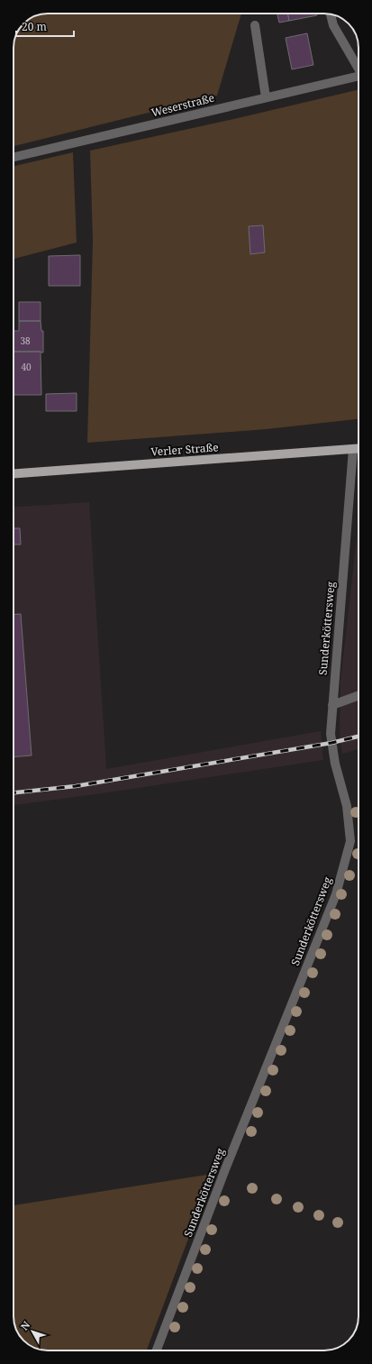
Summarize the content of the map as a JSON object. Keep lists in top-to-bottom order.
{
  "streets": {
    "main road": ["Verler Straße"],
    "street": ["Weserstraße", "Sunderköttersweg"]
  },
  "crossings": [
    ["Verler Straße", "Sunderköttersweg"]
  ],
  "house_numbers": ["38", "40"],
  "scale_bar": "20 m",
  "north": "top left"
}
